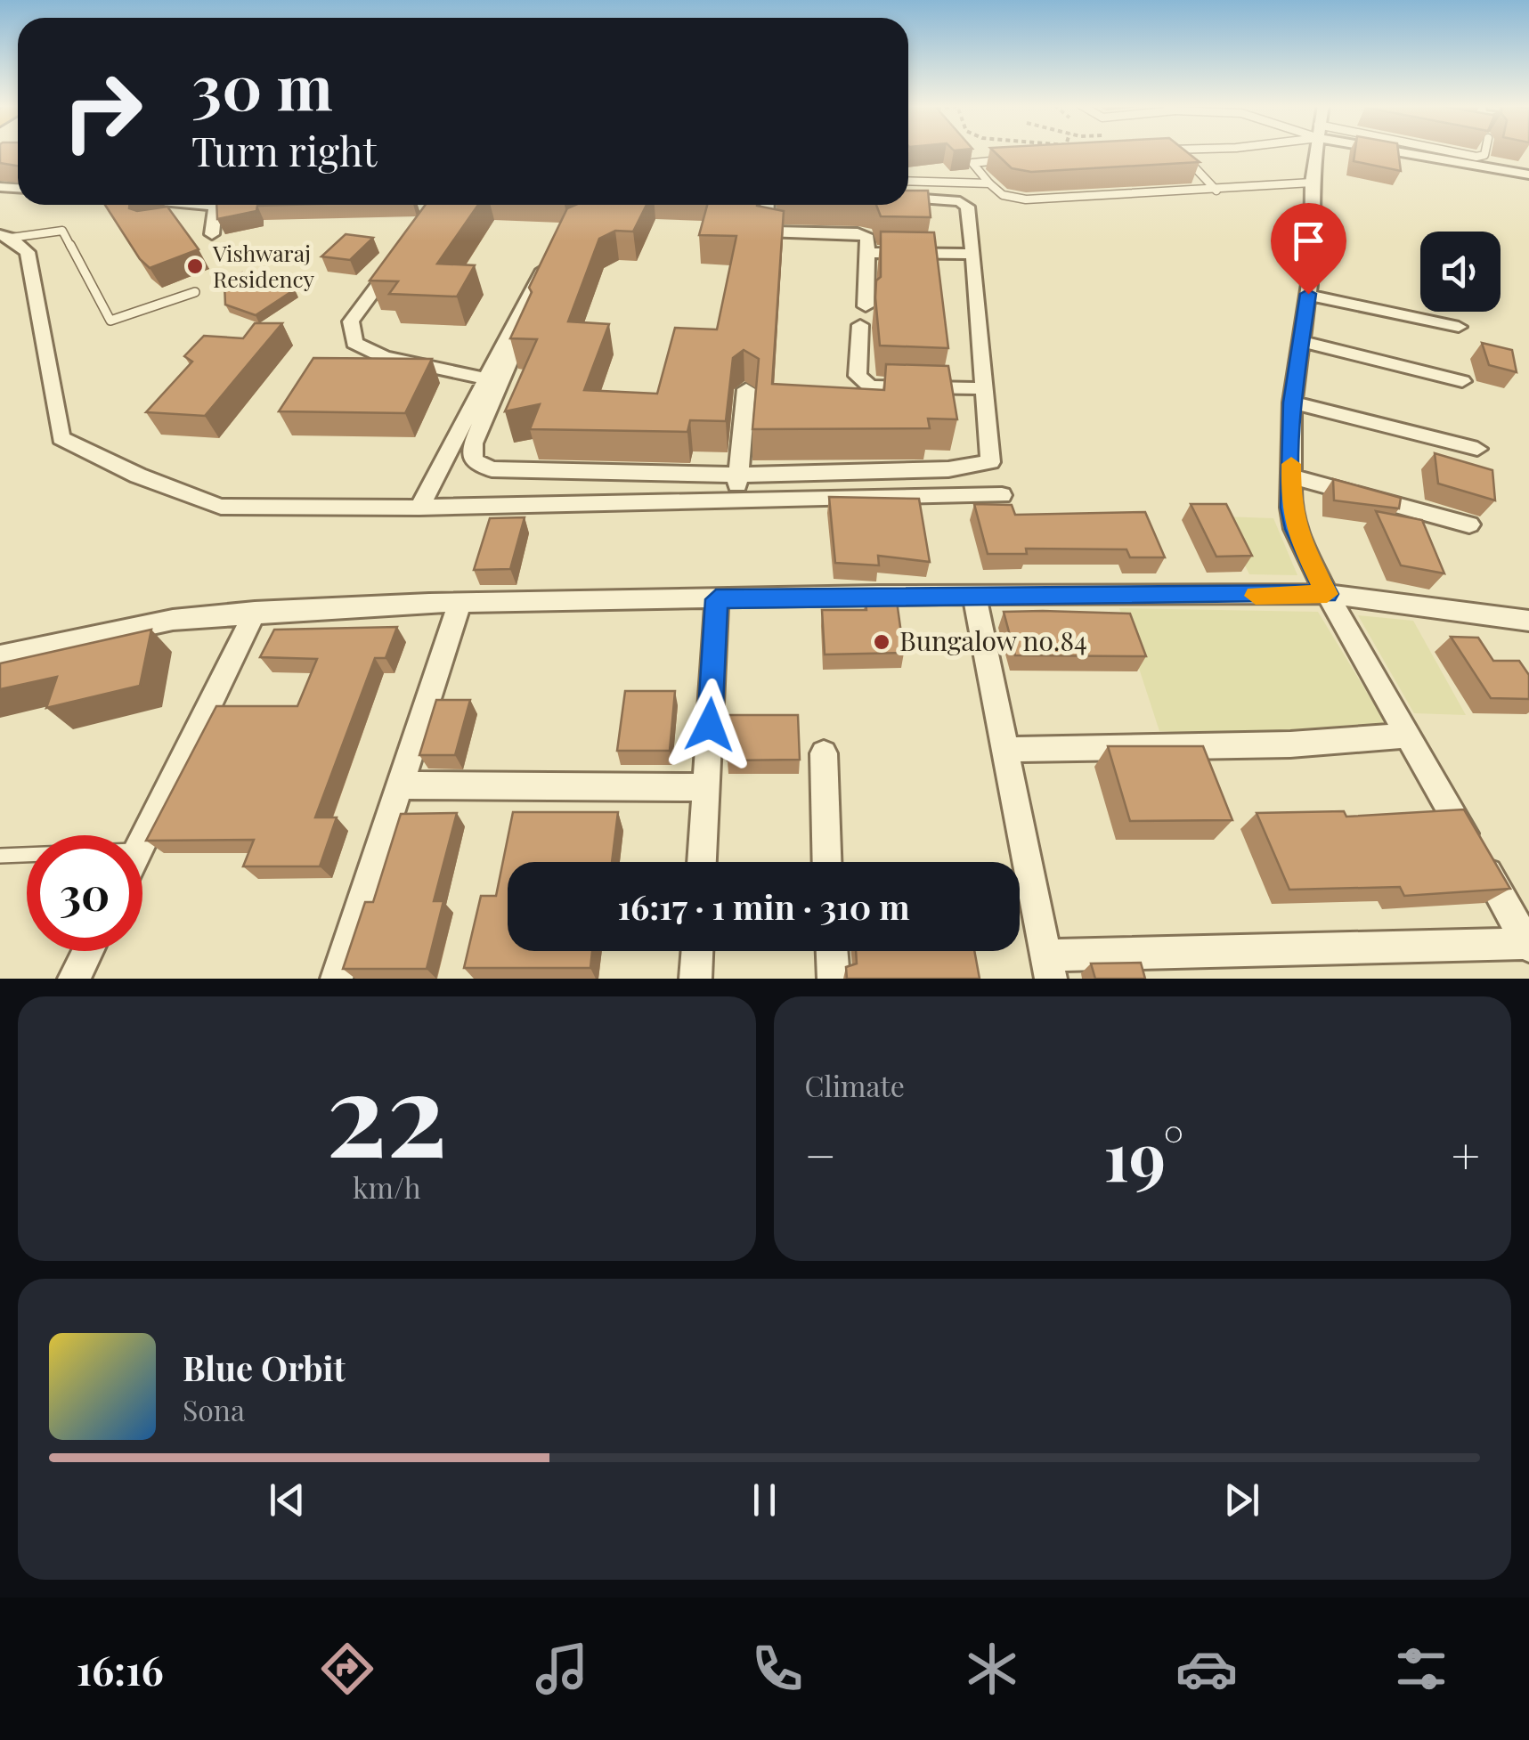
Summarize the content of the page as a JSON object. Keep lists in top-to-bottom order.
{
  "places": ["Vishwaraj Residency", "Bungalow no.84"],
  "page": {
    "turn": ["30 m", "Turn right"],
    "limit": "30",
    "trip": "16:17 · 1 min · 310 m",
    "tile": [
      ["22", "km/h"],
      "Climate"
    ],
    "heat": ["−", "19°", "+"],
    "song": ["Blue Orbit", "Sona"],
    "tabs": "16:16"
  }
}
